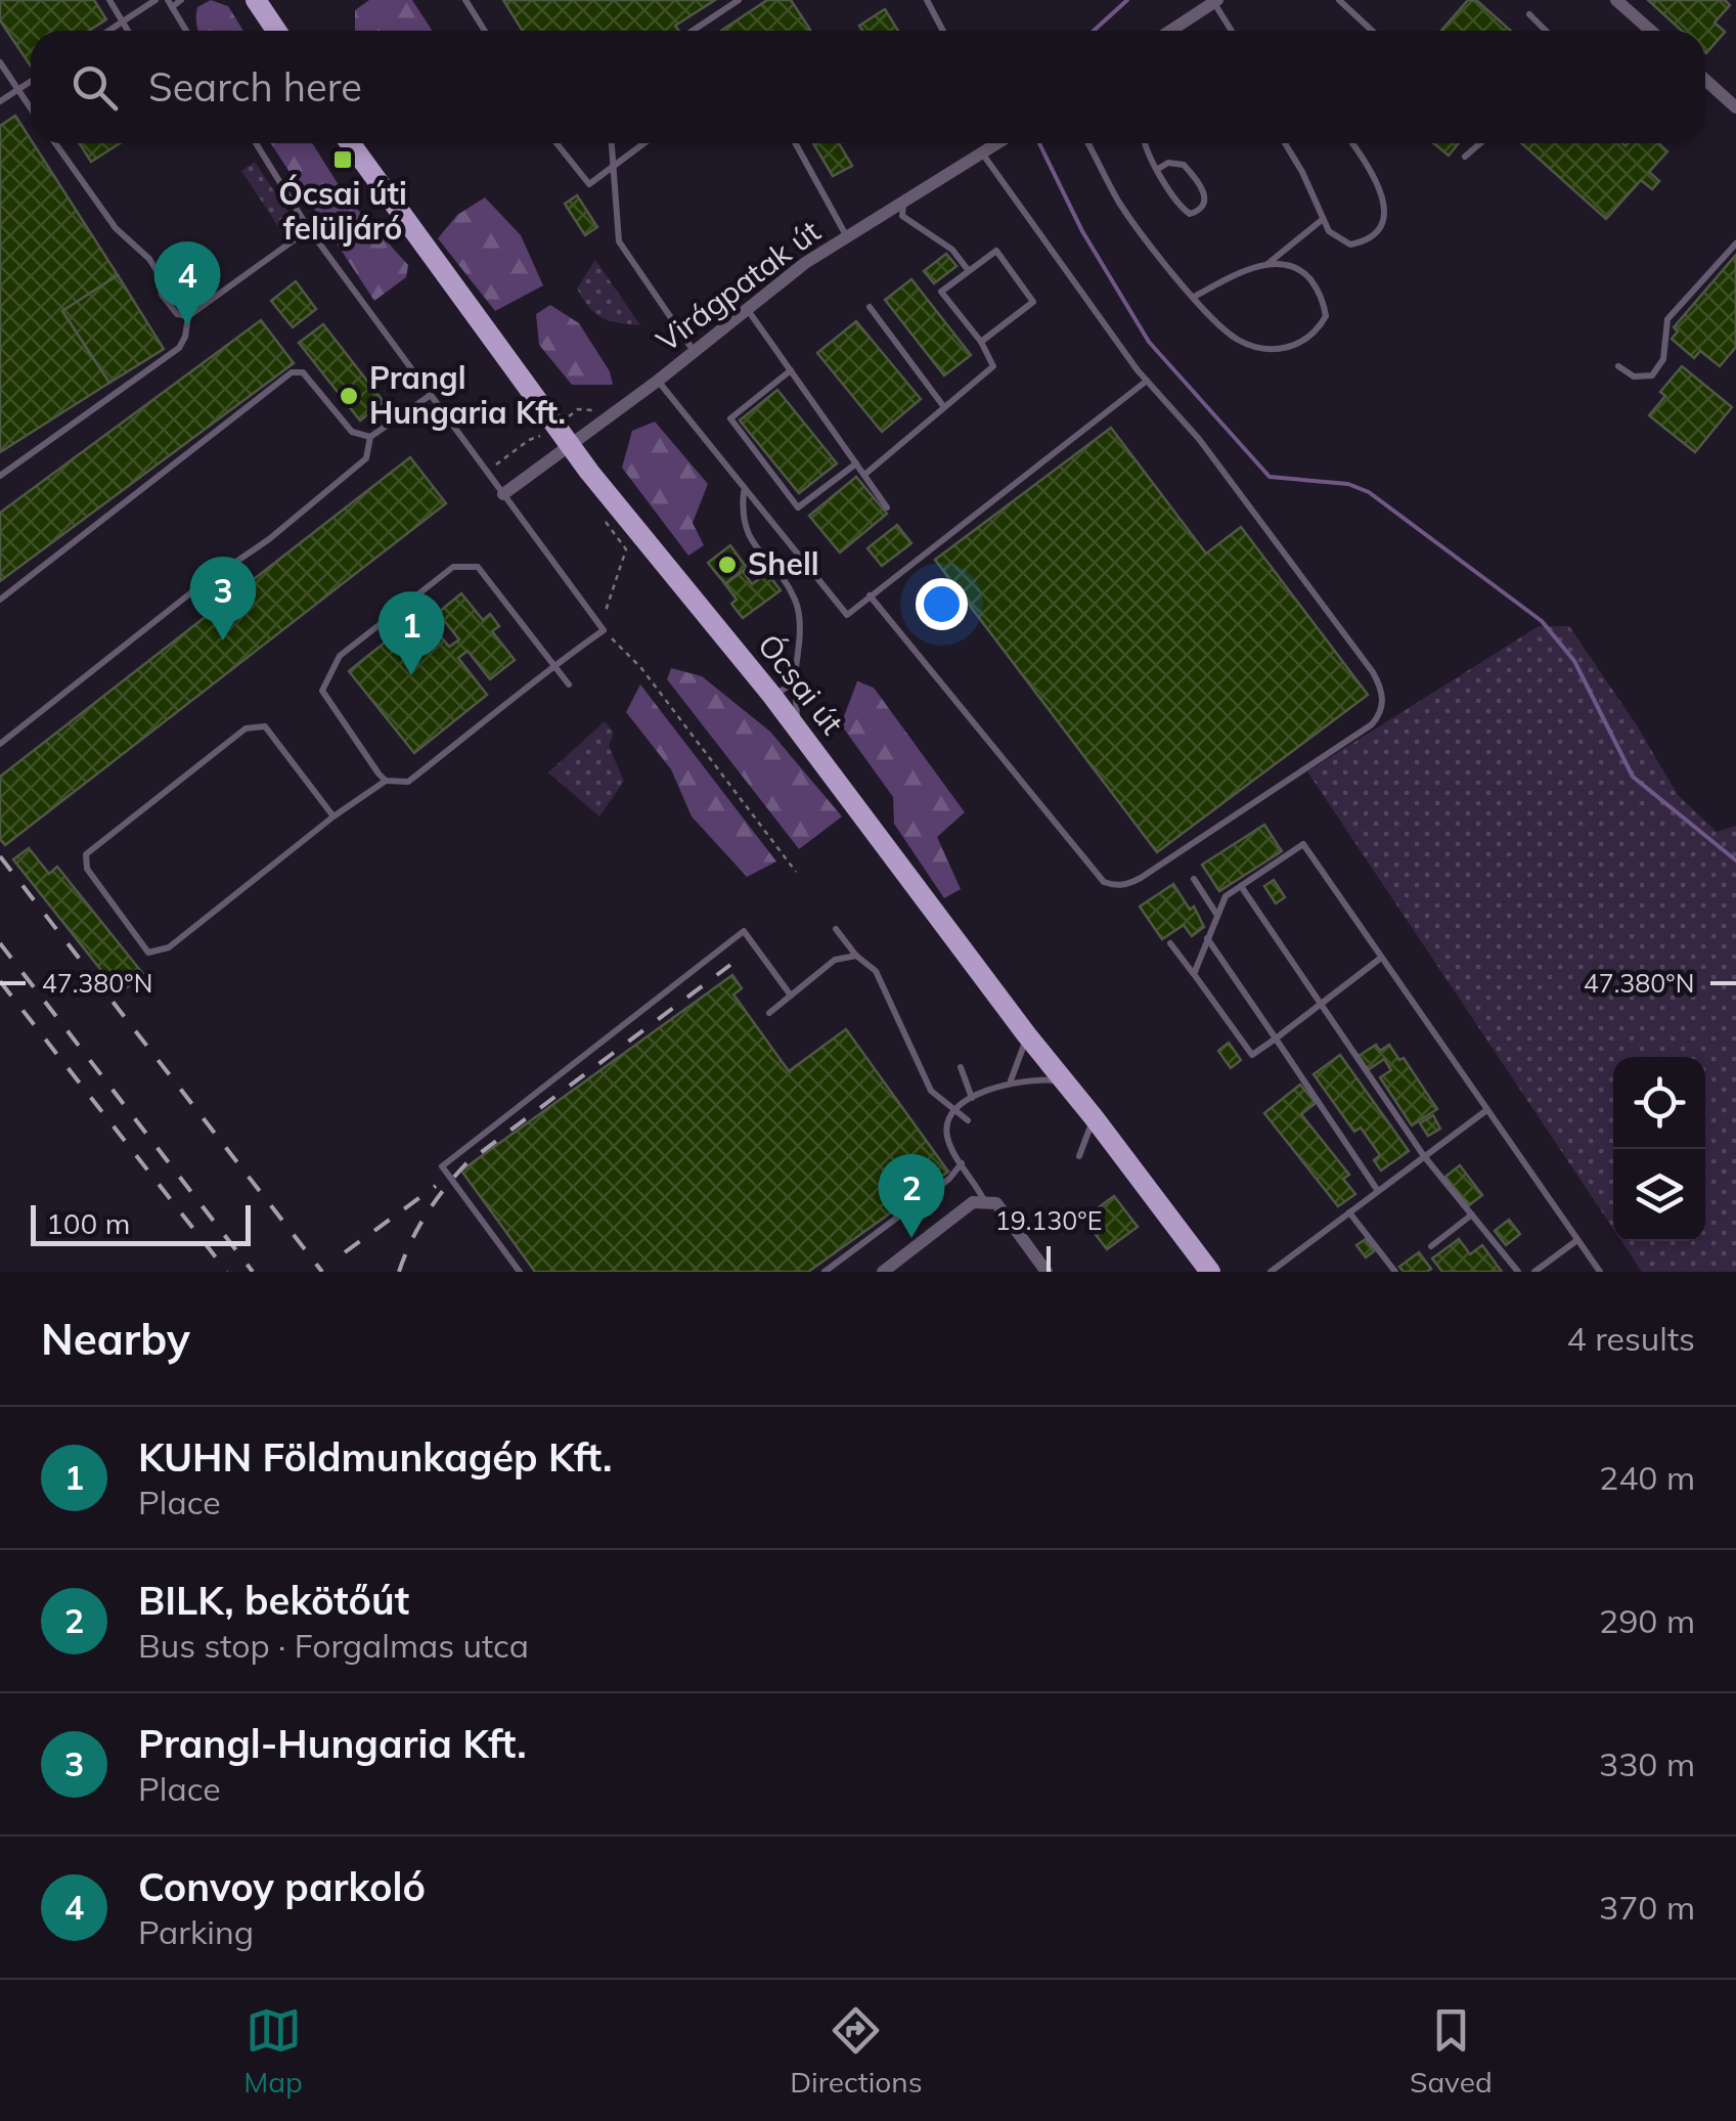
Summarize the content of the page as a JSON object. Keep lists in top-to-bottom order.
{
  "streets": {
    "main road": ["Ócsai út"],
    "street": ["Virágpatak út"]
  },
  "crossings": [
    ["Virágpatak út", "Ócsai út"]
  ],
  "places": {
    "transit": ["Ócsai úti felüljáró"],
    "other": ["Prangl Hungaria Kft.", "Shell"]
  },
  "scale_bar": "100 m",
  "page": {
    "search": "Search here",
    "pins": [
      "4",
      "3",
      "1",
      "2"
    ],
    "scale": "100 m",
    "heading": ["Nearby", "4 results"],
    "list": [
      {
        "mark": "1",
        "name": "KUHN Földmunkagép Kft.",
        "note": "Place",
        "value": "240 m"
      },
      {
        "mark": "2",
        "name": "BILK, bekötőút",
        "note": "Bus stop · Forgalmas utca",
        "value": "290 m"
      },
      {
        "mark": "3",
        "name": "Prangl-Hungaria Kft.",
        "note": "Place",
        "value": "330 m"
      },
      {
        "mark": "4",
        "name": "Convoy parkoló",
        "note": "Parking",
        "value": "370 m"
      }
    ],
    "nav": ["Map", "Directions", "Saved"]
  },
  "coordinates": ["47.380°N", "19.130°E"]
}
